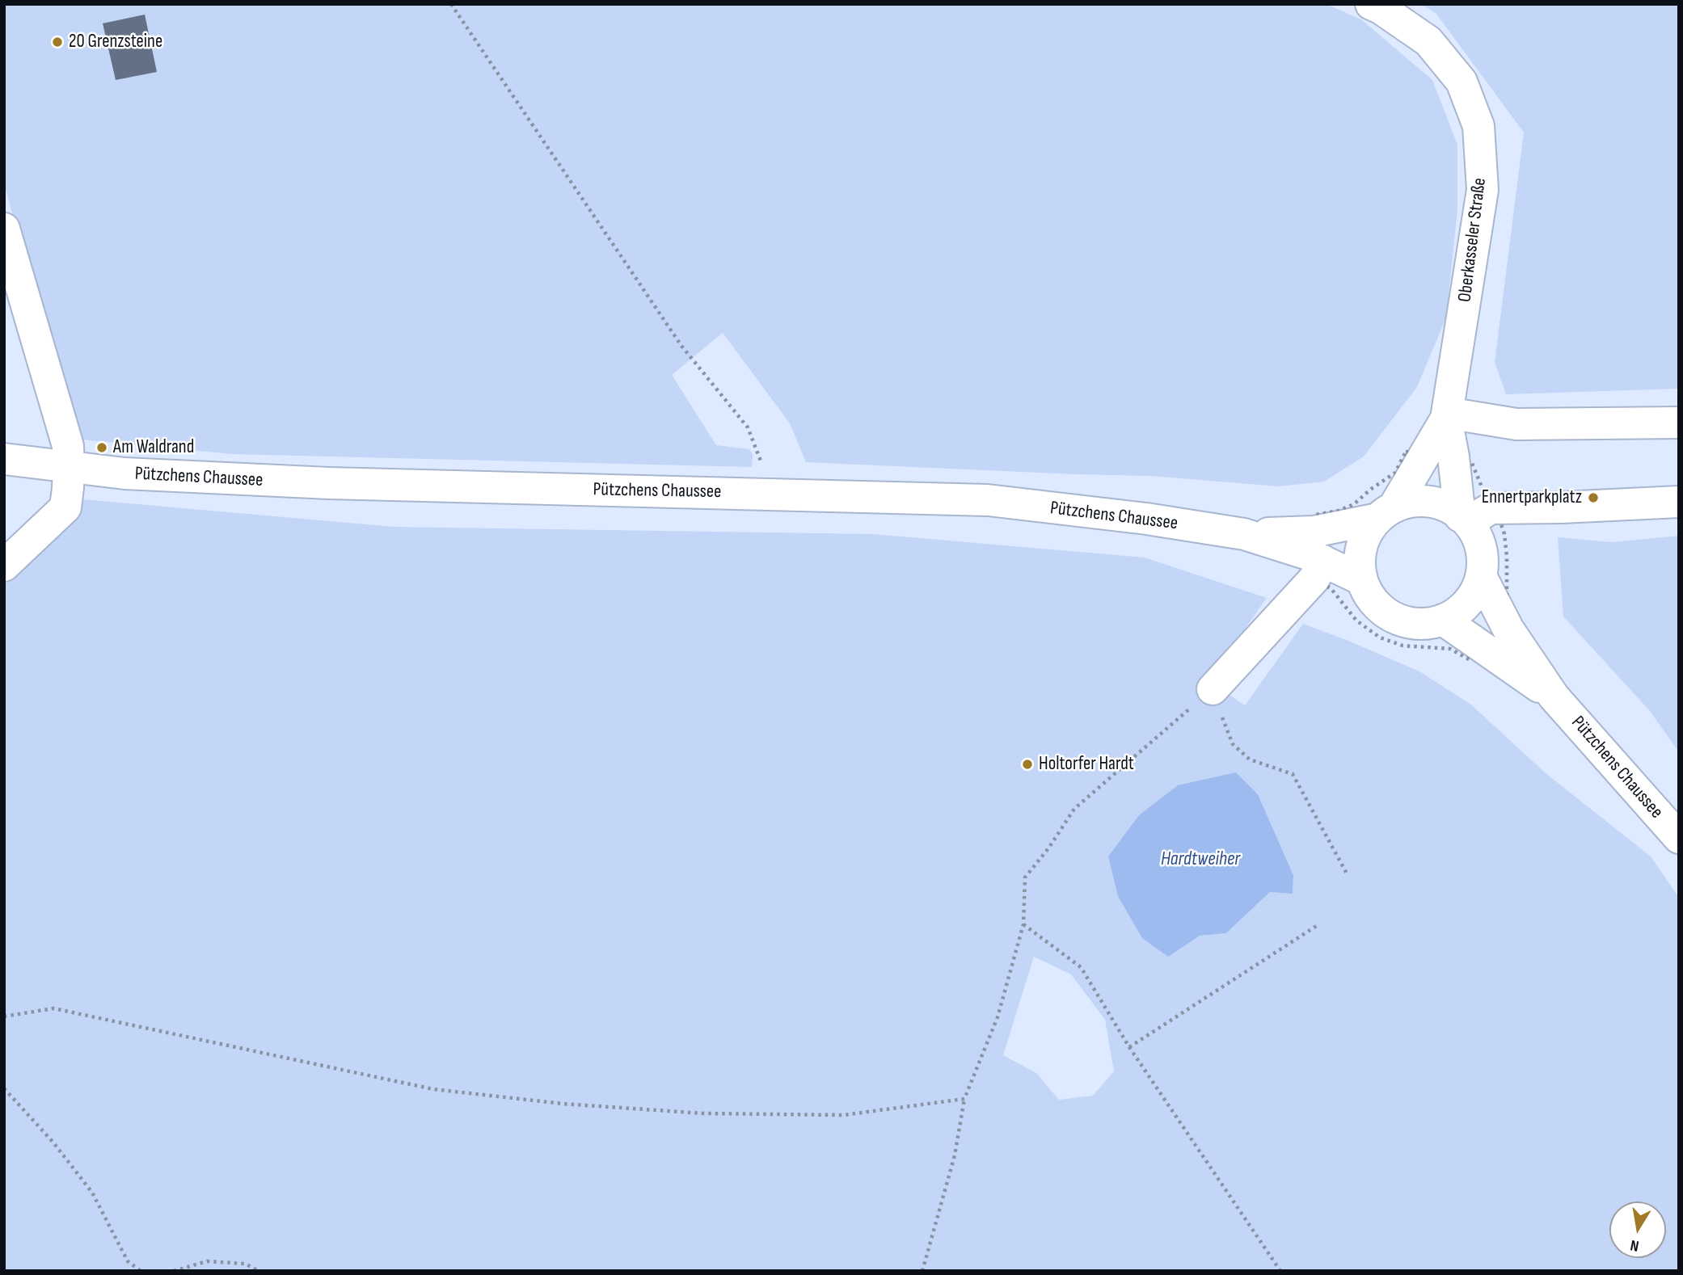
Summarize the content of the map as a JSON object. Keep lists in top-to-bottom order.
{
  "streets": {
    "street": ["Oberkasseler Straße", "Pützchens Chaussee"]
  },
  "crossings": [
    ["Oberkasseler Straße", "Pützchens Chaussee"]
  ],
  "water": ["Hardtweiher"],
  "places": [
    "20 Grenzsteine",
    "Am Waldrand",
    "Ennertparkplatz",
    "Holtorfer Hardt"
  ],
  "north": "bottom"
}
